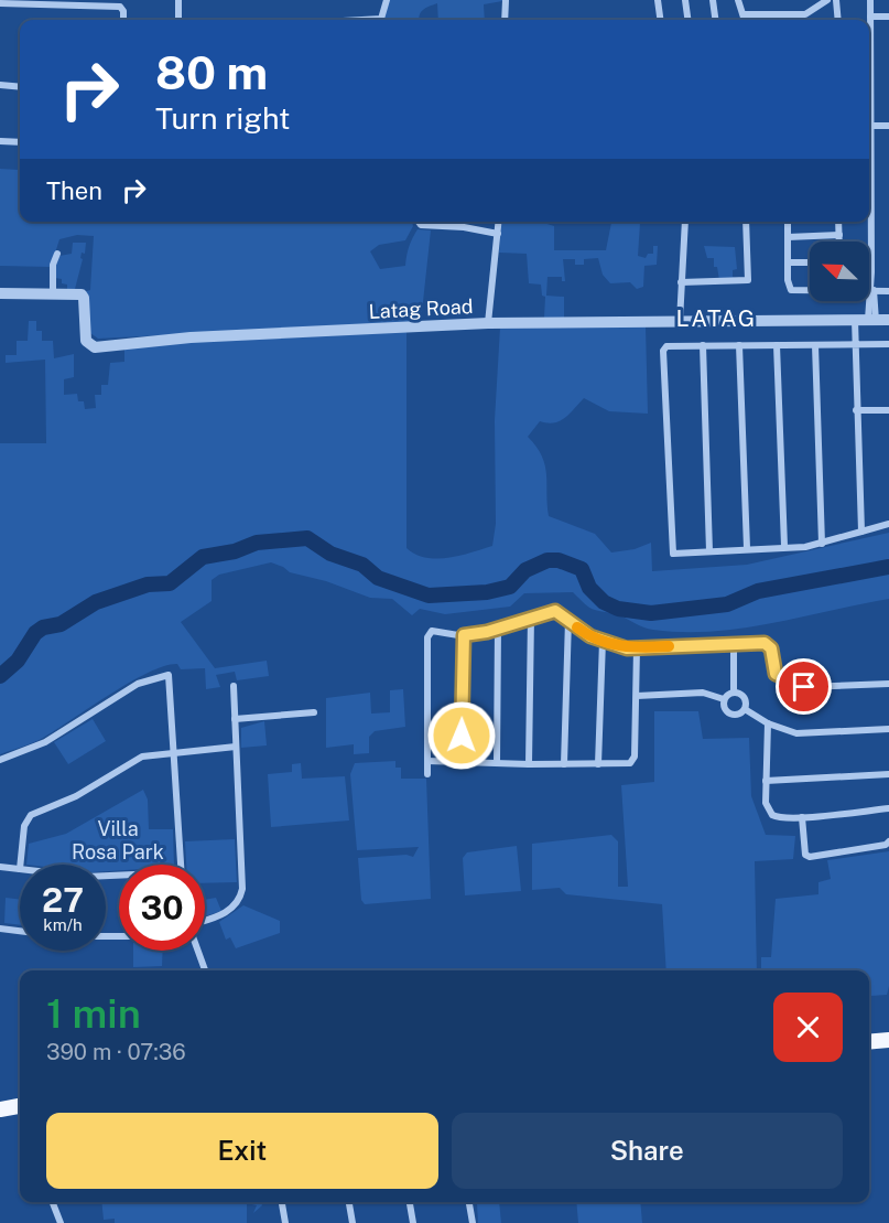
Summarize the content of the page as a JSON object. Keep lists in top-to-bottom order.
{
  "streets": {
    "street": ["Latag Road"]
  },
  "districts": ["LATAG"],
  "parks": ["Villa Rosa Park"],
  "north": "top left",
  "page": {
    "turn": ["80 m", "Turn right"],
    "then": "Then",
    "speed": "27 km/h",
    "limit": "30",
    "heading": ["1 min", "390 m · 07:36"],
    "buttons": ["Exit", "Share"]
  }
}
